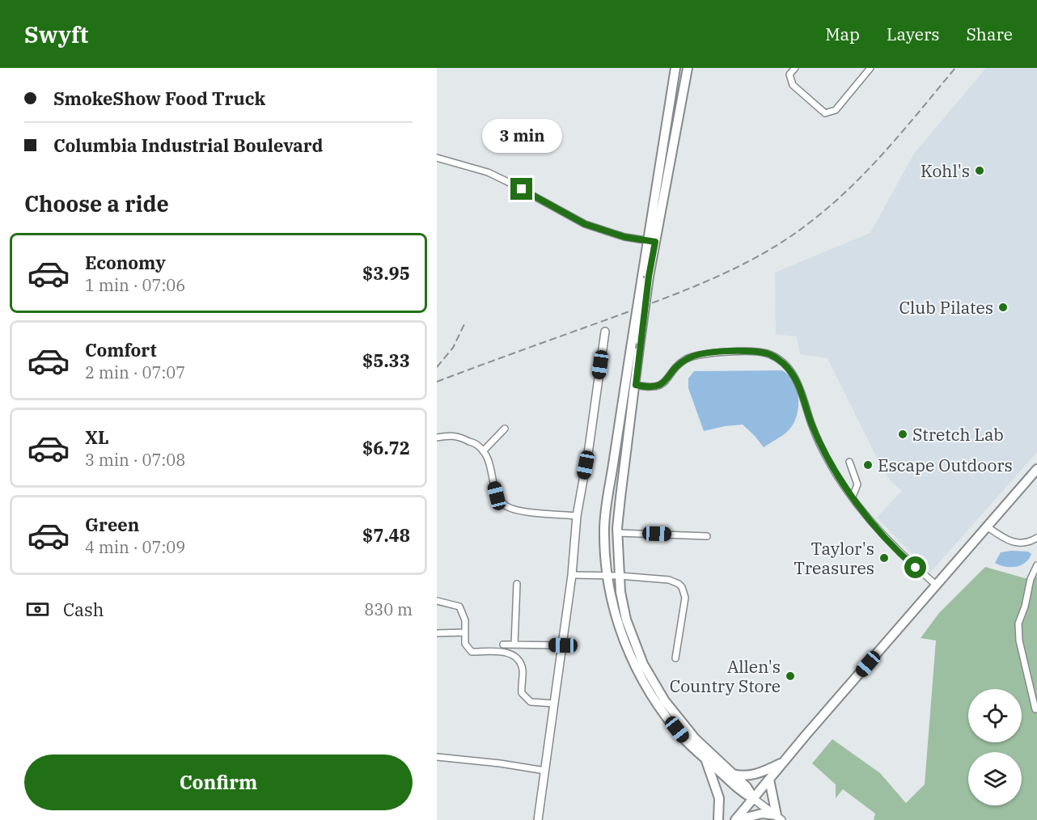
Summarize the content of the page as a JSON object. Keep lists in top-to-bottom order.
{
  "places": [
    "Kohl's",
    "Club Pilates",
    "Stretch Lab",
    "Escape Outdoors",
    "Taylor's Treasures",
    "Allen's Country Store"
  ],
  "page": {
    "header": "Swyft",
    "nav": ["Map", "Layers", "Share"],
    "banner": ["SmokeShow Food Truck", "Columbia Industrial Boulevard"],
    "bubble": "3 min",
    "heading": "Choose a ride",
    "list": [
      {
        "name": "Economy",
        "note": "1 min · 07:06",
        "value": "$3.95"
      },
      {
        "name": "Comfort",
        "note": "2 min · 07:07",
        "value": "$5.33"
      },
      {
        "name": "XL",
        "note": "3 min · 07:08",
        "value": "$6.72"
      },
      {
        "name": "Green",
        "note": "4 min · 07:09",
        "value": "$7.48"
      }
    ],
    "pay": ["Cash", "830 m"],
    "buttons": "Confirm"
  }
}
